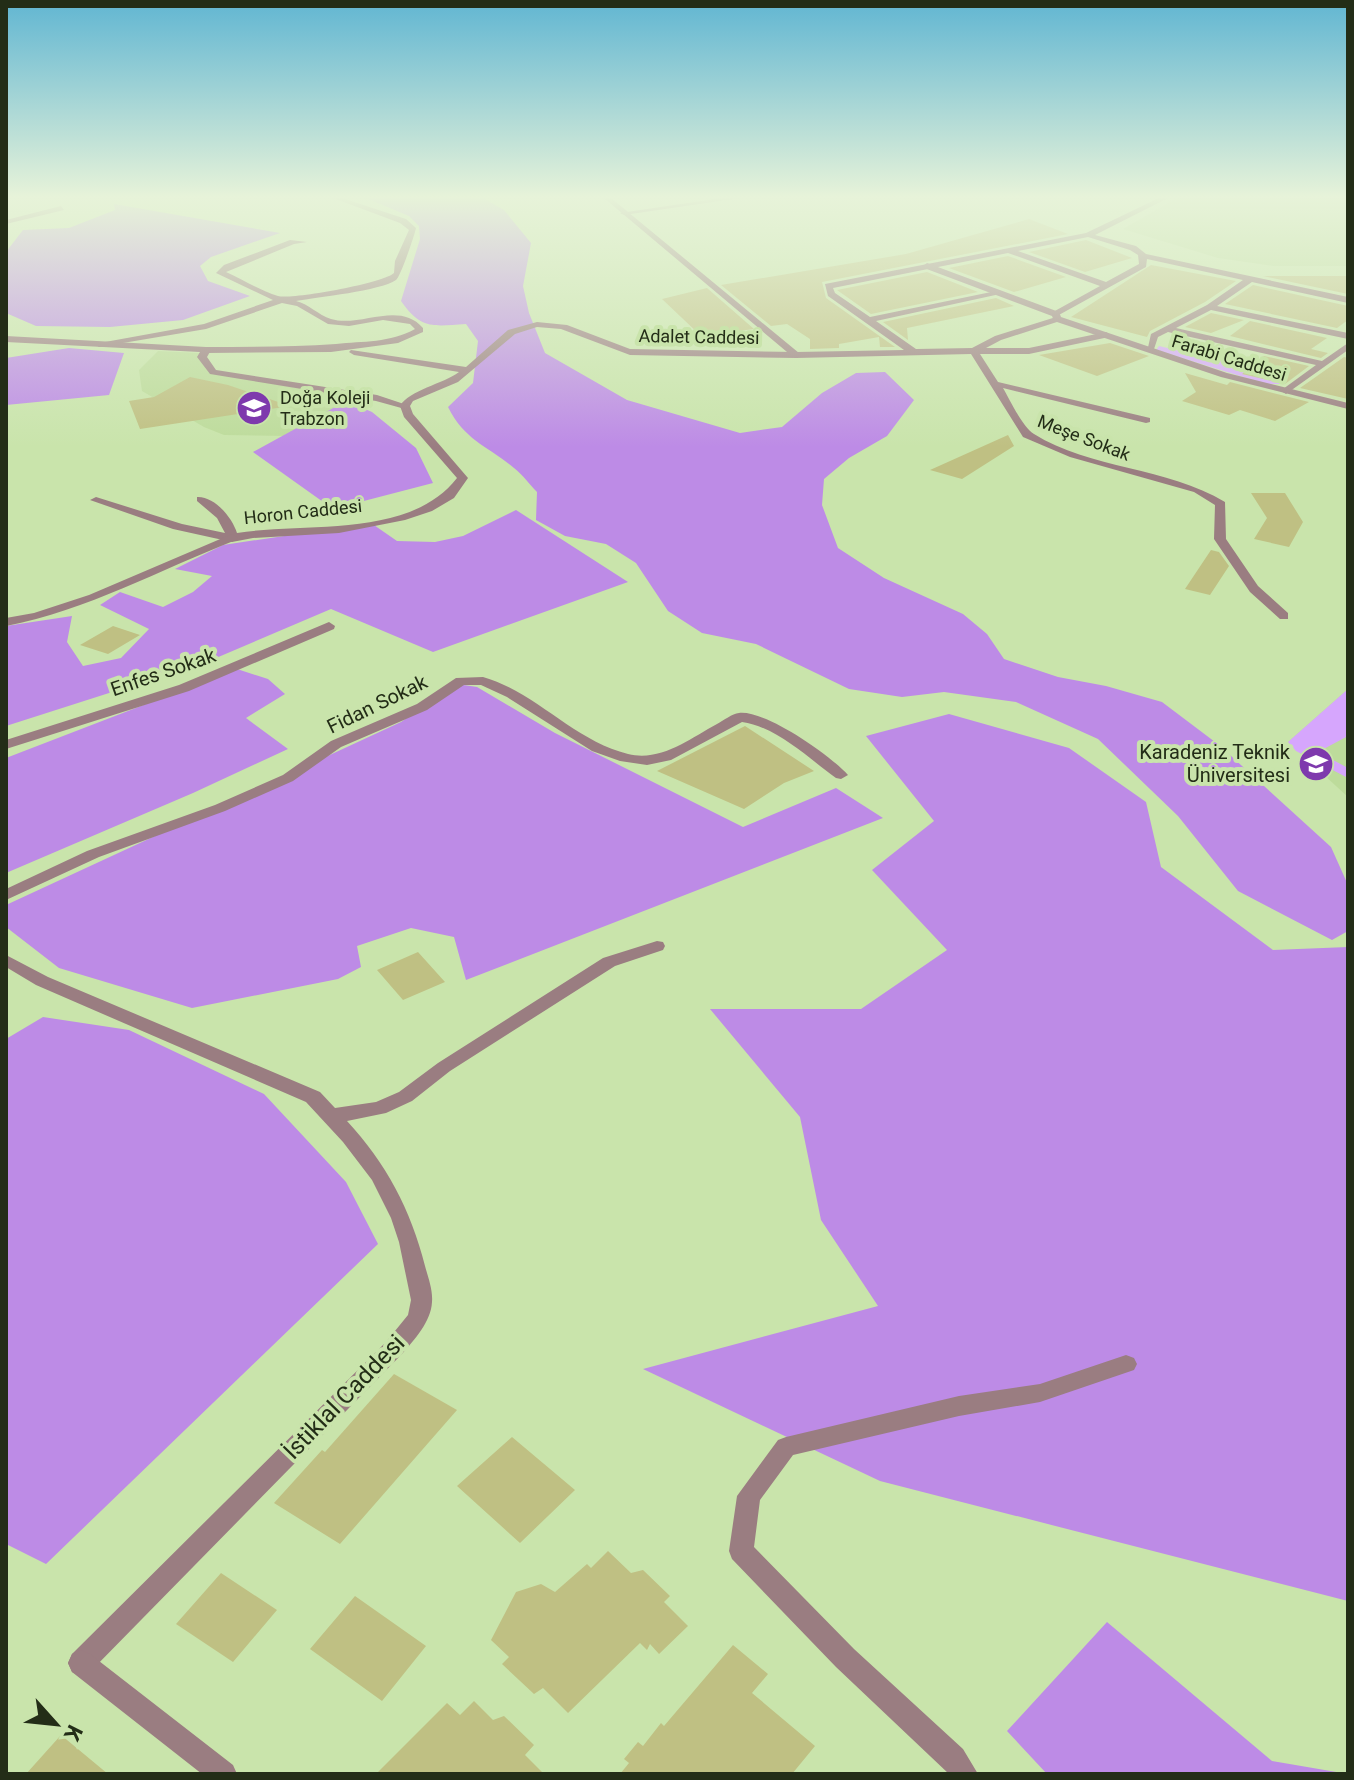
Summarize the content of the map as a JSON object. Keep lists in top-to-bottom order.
{
  "streets": {
    "street": [
      "Adalet Caddesi",
      "Farabi Caddesi",
      "Meşe Sokak",
      "Horon Caddesi",
      "Enfes Sokak",
      "Fidan Sokak",
      "İstiklal Caddesi"
    ]
  },
  "crossings": [
    ["Adalet Caddesi", "Farabi Caddesi"],
    ["Adalet Caddesi", "Meşe Sokak"],
    ["Adalet Caddesi", "Horon Caddesi"]
  ],
  "places": {
    "school or university": ["Doğa Koleji Trabzon", "Karadeniz Teknik Üniversitesi"]
  },
  "north": "bottom right"
}
